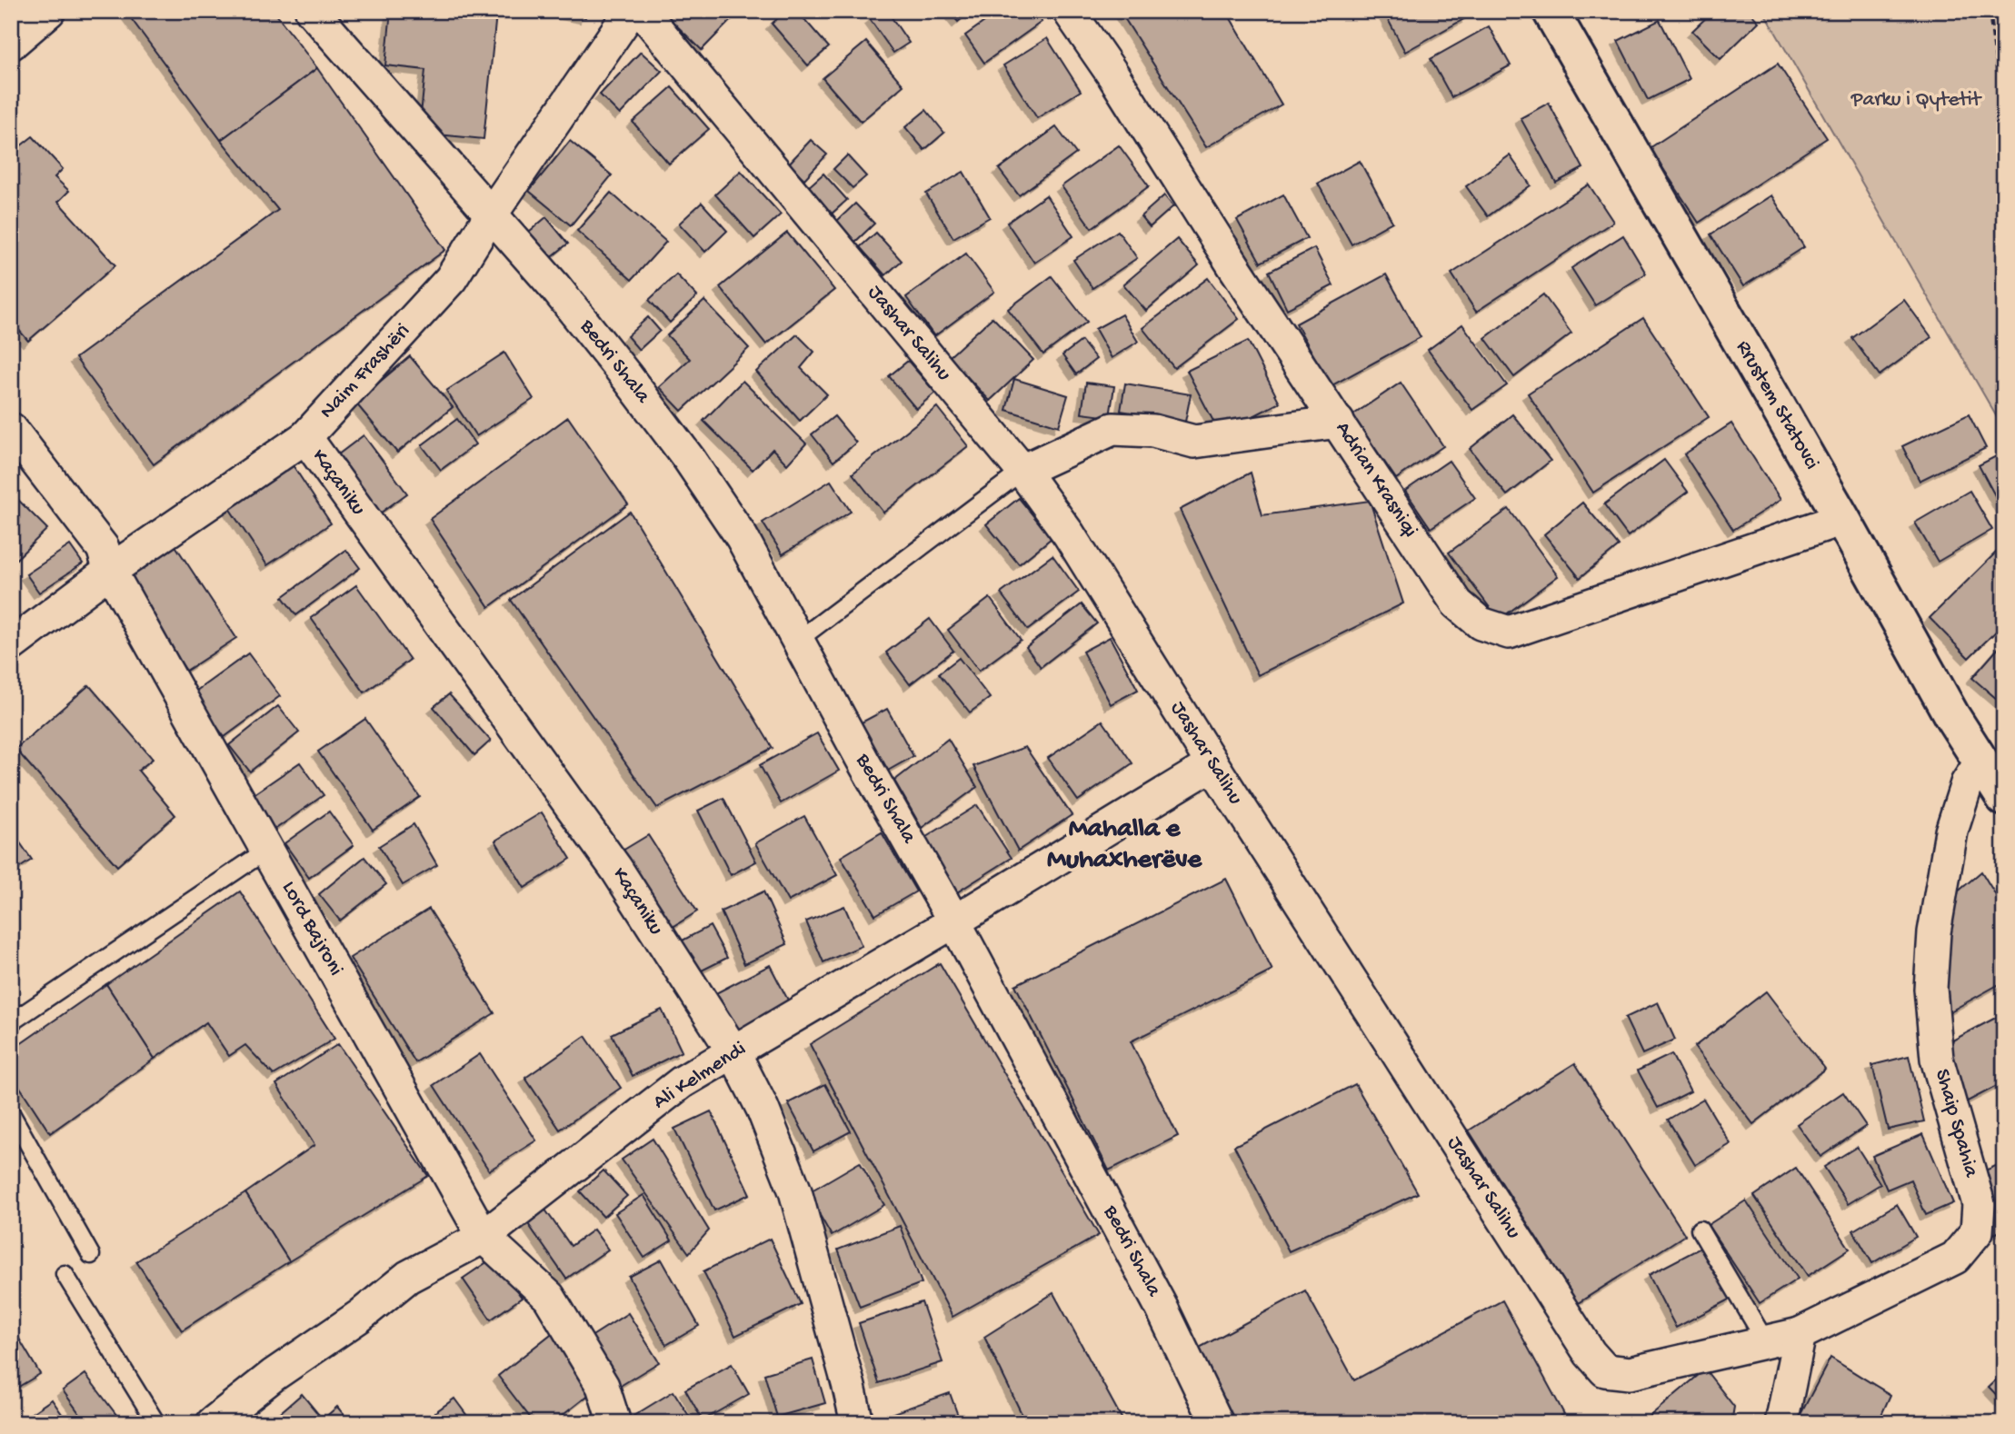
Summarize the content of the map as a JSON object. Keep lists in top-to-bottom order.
{
  "streets": {
    "street": [
      "Jashar Salihu",
      "Bedri Shala",
      "Naim Frashëri",
      "Rrustem Statovci",
      "Adrian Krasniqi",
      "Kaçaniku",
      "Lord Bajroni",
      "Ali Kelmendi",
      "Shaip Spahia"
    ]
  },
  "crossings": [
    ["Jashar Salihu", "Ali Kelmendi"],
    ["Jashar Salihu", "Shaip Spahia"],
    ["Bedri Shala", "Naim Frashëri"],
    ["Bedri Shala", "Ali Kelmendi"],
    ["Naim Frashëri", "Kaçaniku"],
    ["Naim Frashëri", "Lord Bajroni"],
    ["Rrustem Statovci", "Adrian Krasniqi"],
    ["Rrustem Statovci", "Shaip Spahia"],
    ["Kaçaniku", "Ali Kelmendi"],
    ["Lord Bajroni", "Ali Kelmendi"]
  ],
  "districts": ["Mahalla e Muhaxherëve"],
  "parks": ["Parku i Qytetit"]
}
